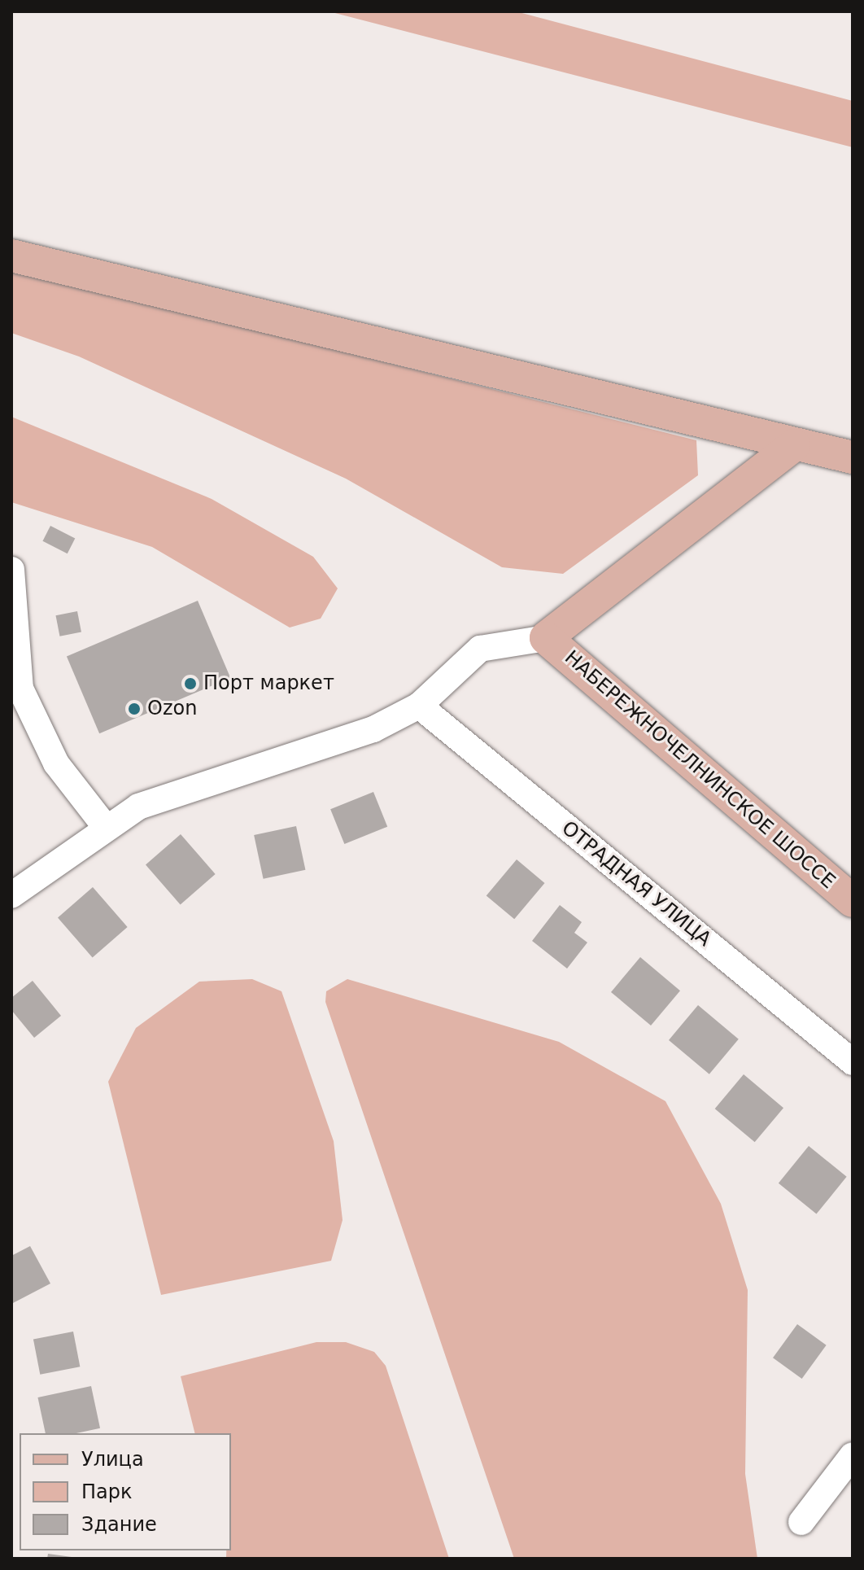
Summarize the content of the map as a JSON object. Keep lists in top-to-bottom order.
{
  "streets": {
    "main road": ["НАБЕРЕЖНОЧЕЛНИНСКОЕ ШОССЕ"],
    "street": ["ОТРАДНАЯ УЛИЦА"]
  },
  "places": ["Порт маркет", "Ozon"],
  "legend": ["Улица", "Парк", "Здание"]
}
